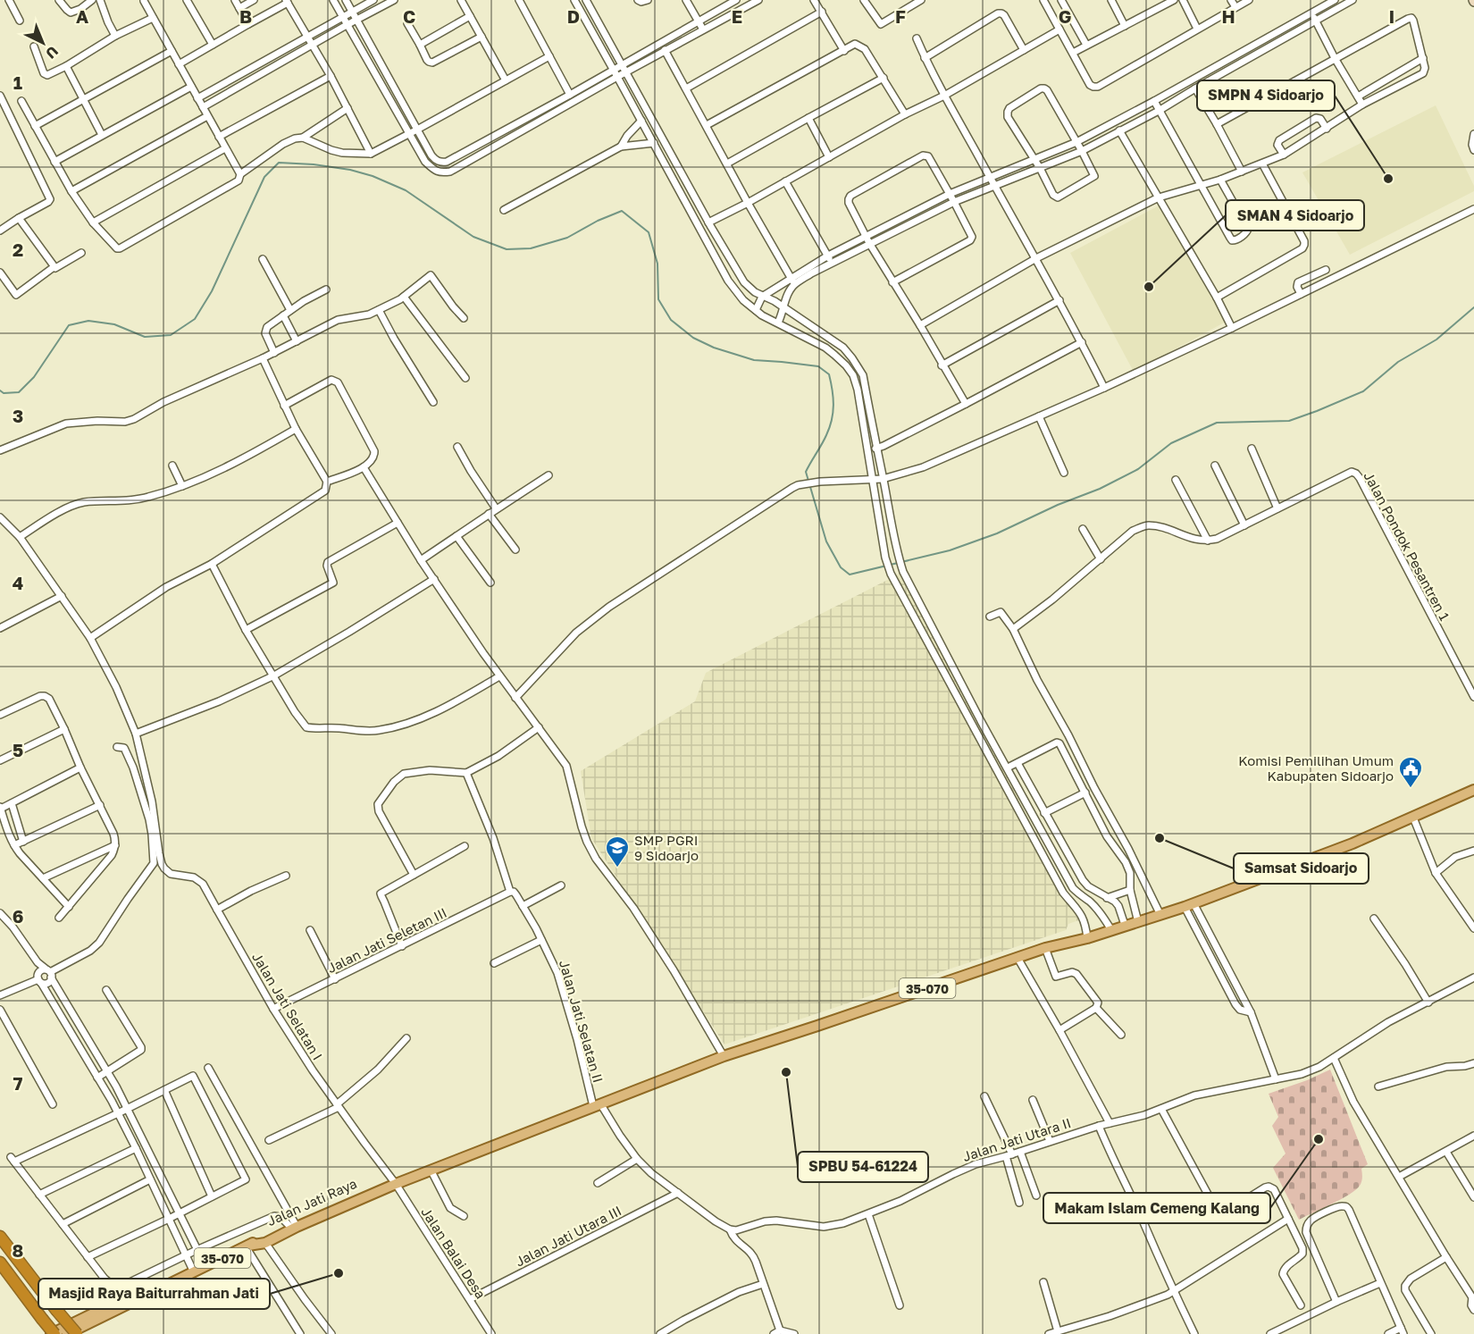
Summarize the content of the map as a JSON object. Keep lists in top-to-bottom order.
{
  "streets": {
    "main road": ["35-070", "Jalan Jati Raya"],
    "street": [
      "Jalan Pondok Pesantren 1",
      "Jalan Jati Seletan III",
      "Jalan Jati Selatan I",
      "Jalan Jati Selatan II",
      "Jalan Jati Utara II",
      "Jalan Jati Utara III",
      "Jalan Balai Desa"
    ]
  },
  "crossings": [
    ["Jalan Jati Seletan III", "Jalan Jati Selatan I"],
    ["Jalan Jati Seletan III", "Jalan Jati Selatan II"],
    ["35-070", "Jalan Jati Selatan I"],
    ["35-070", "Jalan Jati Selatan II"],
    ["35-070", "Jalan Jati Raya"],
    ["35-070", "Jalan Balai Desa"],
    ["Jalan Jati Selatan I", "Jalan Balai Desa"],
    ["Jalan Jati Utara III", "Jalan Balai Desa"]
  ],
  "places": {
    "other": [
      "SMPN 4 Sidoarjo",
      "SMAN 4 Sidoarjo",
      "Samsat Sidoarjo",
      "SPBU 54-61224",
      "Makam Islam Cemeng Kalang",
      "Masjid Raya Baiturrahman Jati"
    ],
    "public building": ["Komisi Pemilihan Umum Kabupaten Sidoarjo"],
    "school or university": ["SMP PGRI 9 Sidoarjo"]
  },
  "north": "bottom right",
  "grid": {
    "columns": [
      "A",
      "B",
      "C",
      "D",
      "E",
      "F",
      "G",
      "H",
      "I"
    ],
    "rows": [
      "1",
      "2",
      "3",
      "4",
      "5",
      "6",
      "7",
      "8"
    ]
  }
}
